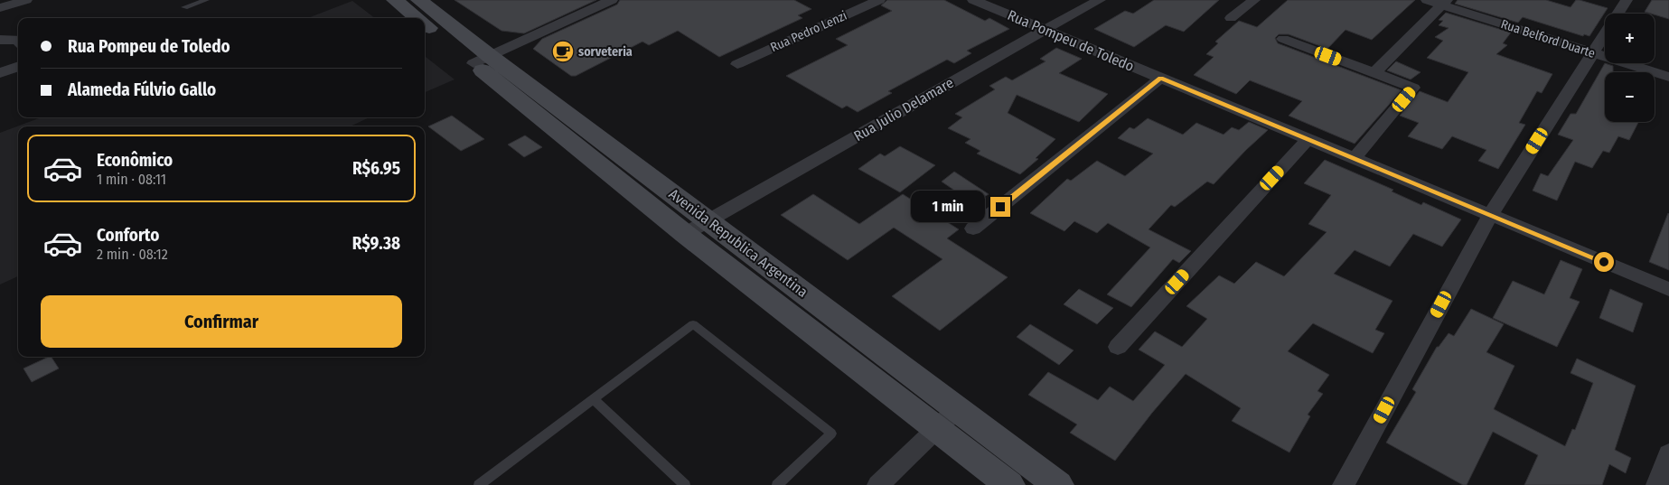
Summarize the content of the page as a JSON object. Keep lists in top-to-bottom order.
{
  "streets": {
    "main road": ["Avenida Republica Argentina"],
    "street": [
      "Rua Pedro Lenzi",
      "Rua Belford Duarte",
      "Rua Pompeu de Toledo",
      "Rua Julio Delamare"
    ]
  },
  "crossings": [
    ["Rua Pompeu de Toledo", "Rua Julio Delamare"],
    ["Rua Julio Delamare", "Avenida Republica Argentina"]
  ],
  "places": {
    "cafe": ["sorveteria"]
  },
  "page": {
    "map_buttons": ["+", "−"],
    "banner": ["Rua Pompeu de Toledo", "Alameda Fúlvio Gallo"],
    "list": [
      {
        "name": "Econômico",
        "note": "1 min · 08:11",
        "value": "R$6.95"
      },
      {
        "name": "Conforto",
        "note": "2 min · 08:12",
        "value": "R$9.38"
      }
    ],
    "bubble": "1 min",
    "buttons": "Confirmar"
  }
}
